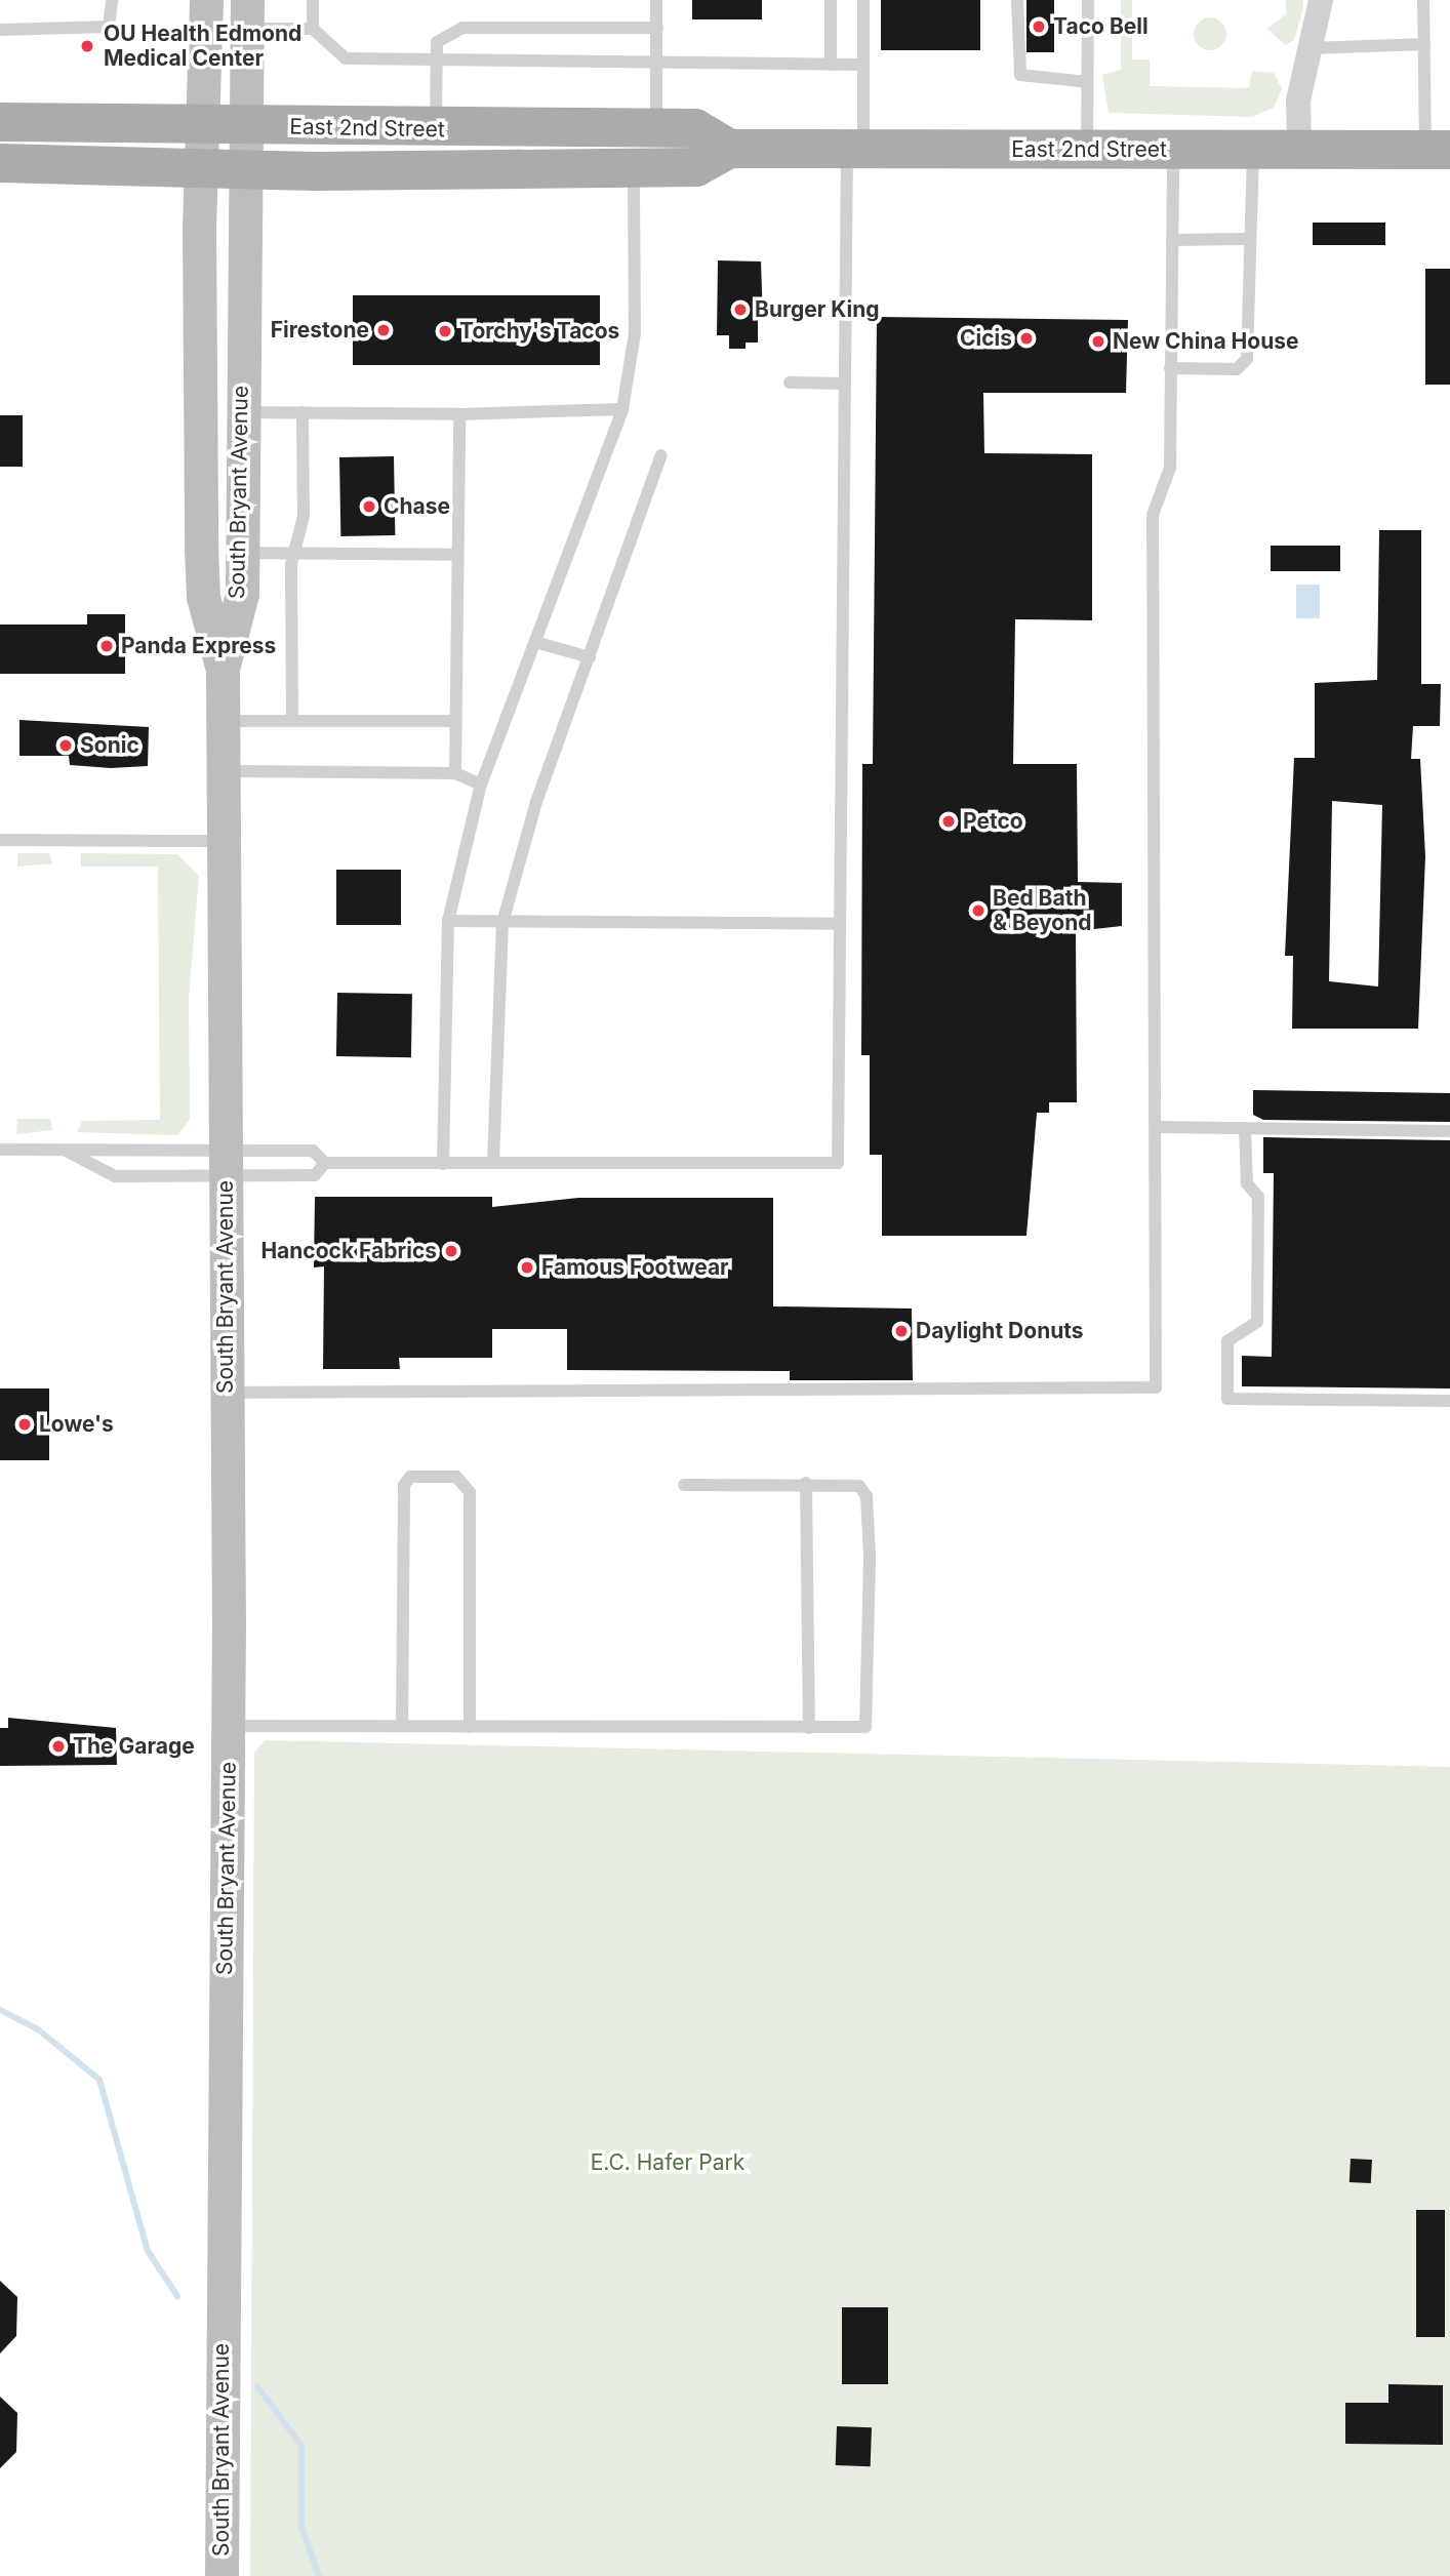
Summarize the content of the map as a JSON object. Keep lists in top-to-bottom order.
{
  "streets": {
    "main road": ["East 2nd Street", "South Bryant Avenue"]
  },
  "crossings": [
    ["East 2nd Street", "South Bryant Avenue"]
  ],
  "parks": ["E.C. Hafer Park"],
  "places": [
    "Taco Bell",
    "OU Health Edmond Medical Center",
    "Burger King",
    "Firestone",
    "Torchy's Tacos",
    "Cicis",
    "New China House",
    "Chase",
    "Panda Express",
    "Sonic",
    "Petco",
    "Bed Bath & Beyond",
    "Hancock Fabrics",
    "Famous Footwear",
    "Daylight Donuts",
    "Lowe's",
    "The Garage"
  ]
}
